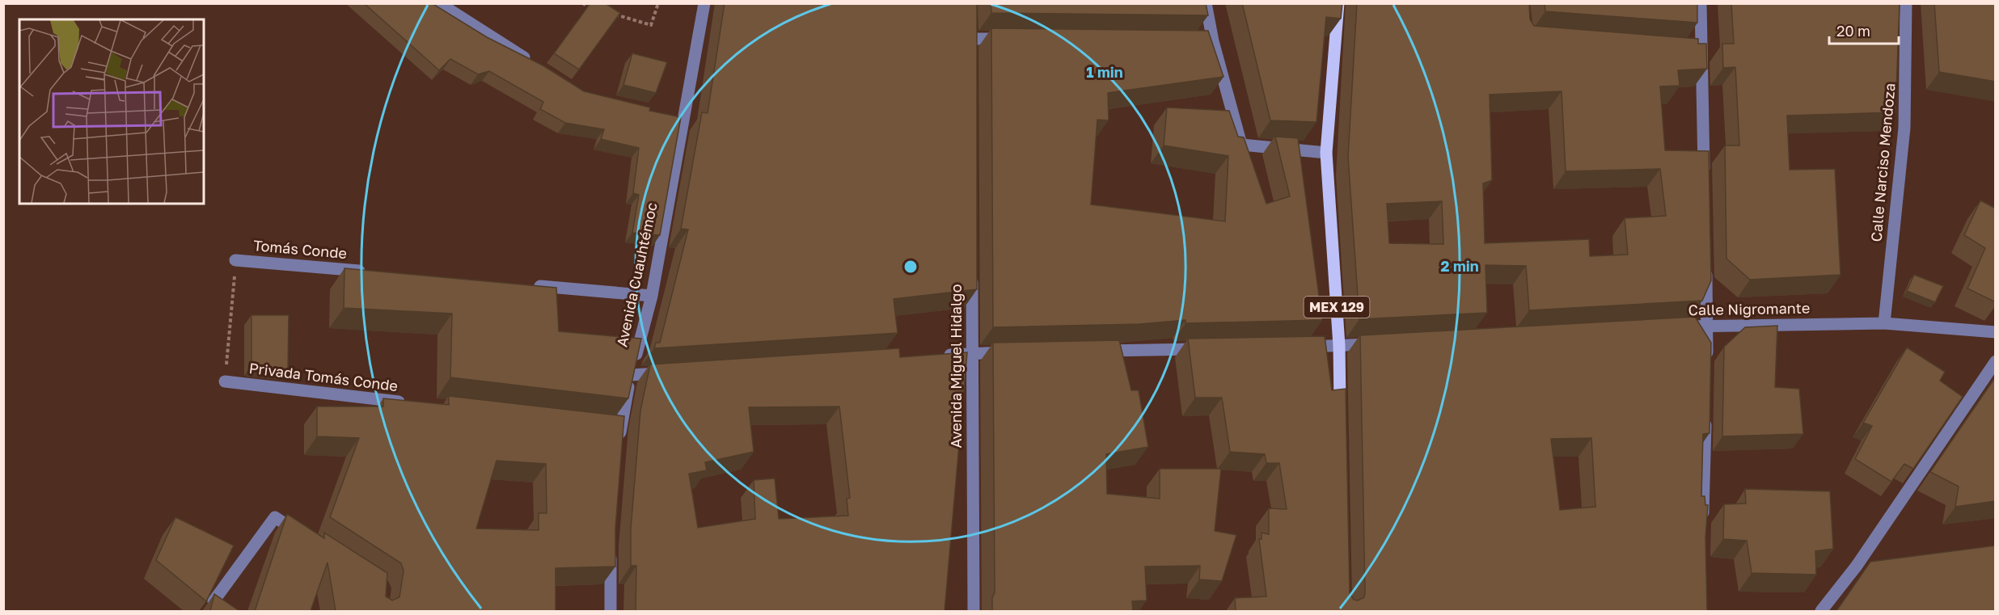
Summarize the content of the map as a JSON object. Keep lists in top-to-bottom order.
{
  "streets": {
    "main road": ["MEX 129"],
    "street": [
      "Calle Narciso Mendoza",
      "Tomás Conde",
      "Avenida Cuauhtémoc",
      "Calle Nigromante",
      "Avenida Miguel Hidalgo",
      "Privada Tomás Conde"
    ]
  },
  "crossings": [
    ["Calle Narciso Mendoza", "Calle Nigromante"]
  ],
  "scale_bar": "20 m",
  "rings": ["1 min", "2 min"]
}
